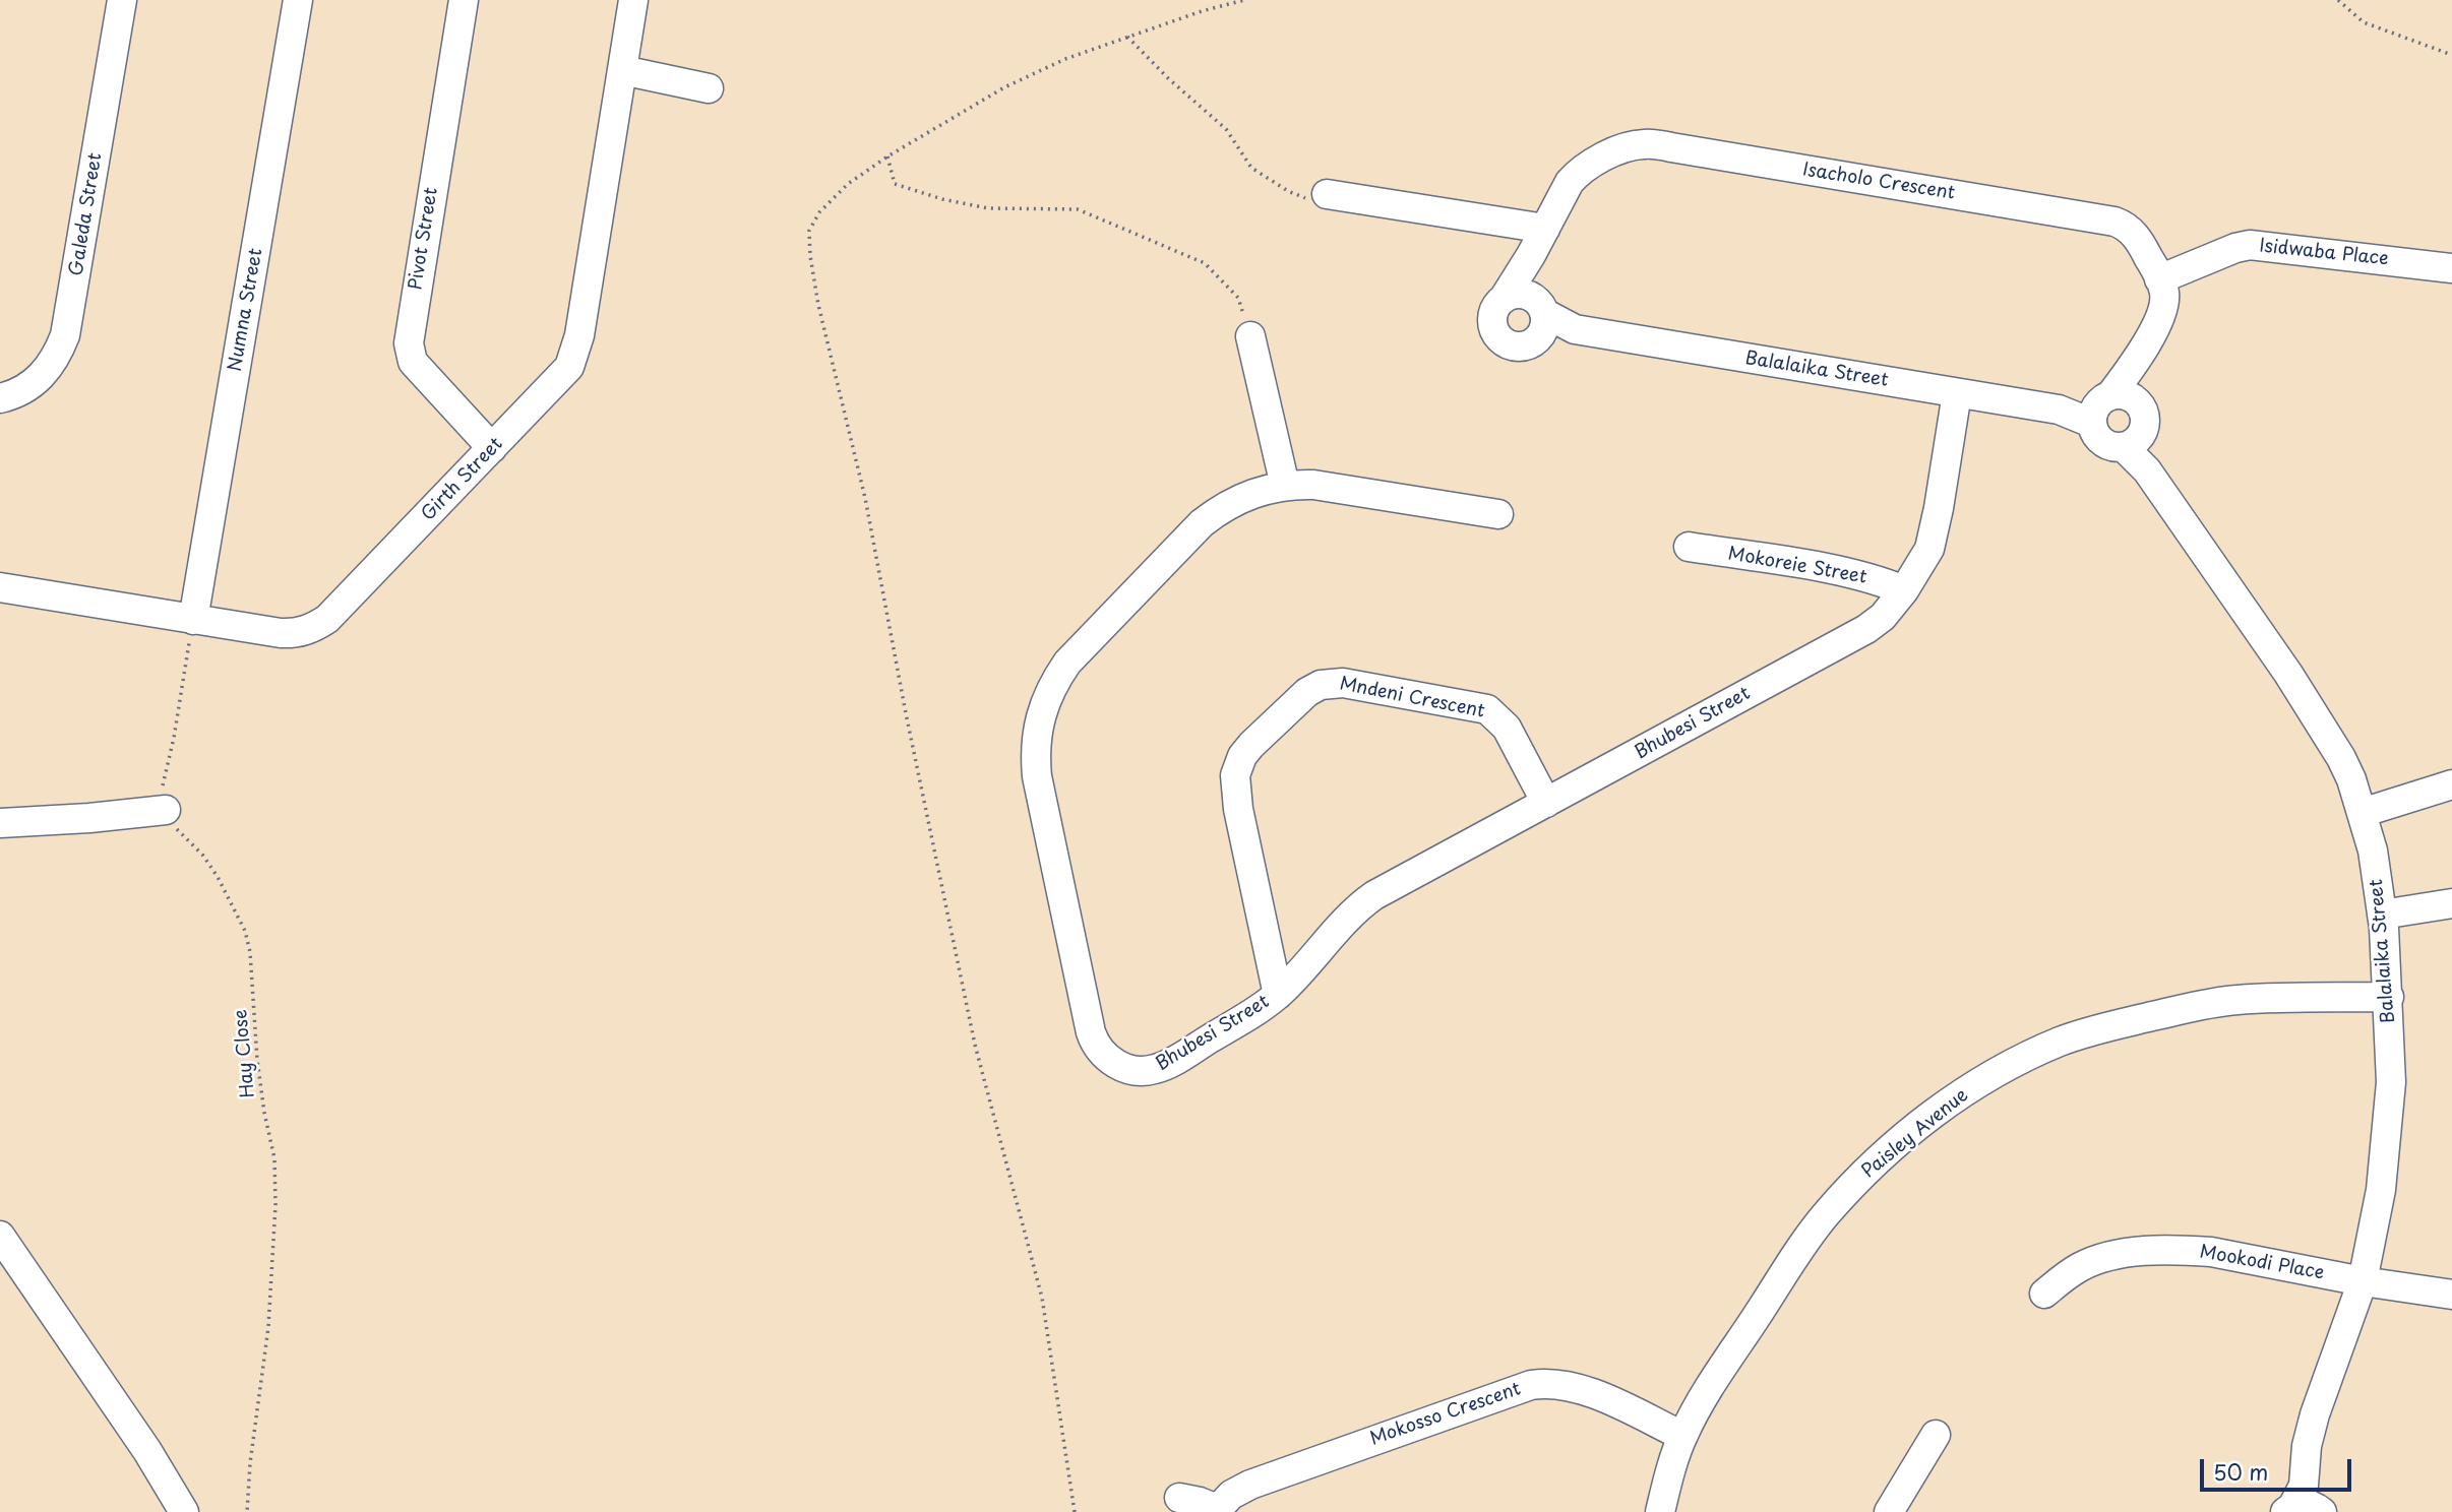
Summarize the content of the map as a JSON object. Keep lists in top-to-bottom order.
{
  "streets": {
    "street": [
      "Isacholo Crescent",
      "Galeda Street",
      "Pivot Street",
      "Isidwaba Place",
      "Numna Street",
      "Balalaika Street",
      "Girth Street",
      "Mokoreie Street",
      "Mndeni Crescent",
      "Bhubesi Street",
      "Paisley Avenue",
      "Mookodi Place",
      "Mokosso Crescent"
    ],
    "path": ["Hay Close"]
  },
  "crossings": [
    ["Isacholo Crescent", "Isidwaba Place"],
    ["Isacholo Crescent", "Balalaika Street"],
    ["Pivot Street", "Girth Street"],
    ["Numna Street", "Girth Street"],
    ["Balalaika Street", "Bhubesi Street"],
    ["Balalaika Street", "Paisley Avenue"],
    ["Balalaika Street", "Mookodi Place"],
    ["Mokoreie Street", "Bhubesi Street"],
    ["Mndeni Crescent", "Bhubesi Street"],
    ["Paisley Avenue", "Mokosso Crescent"]
  ],
  "scale_bar": "50 m"
}
